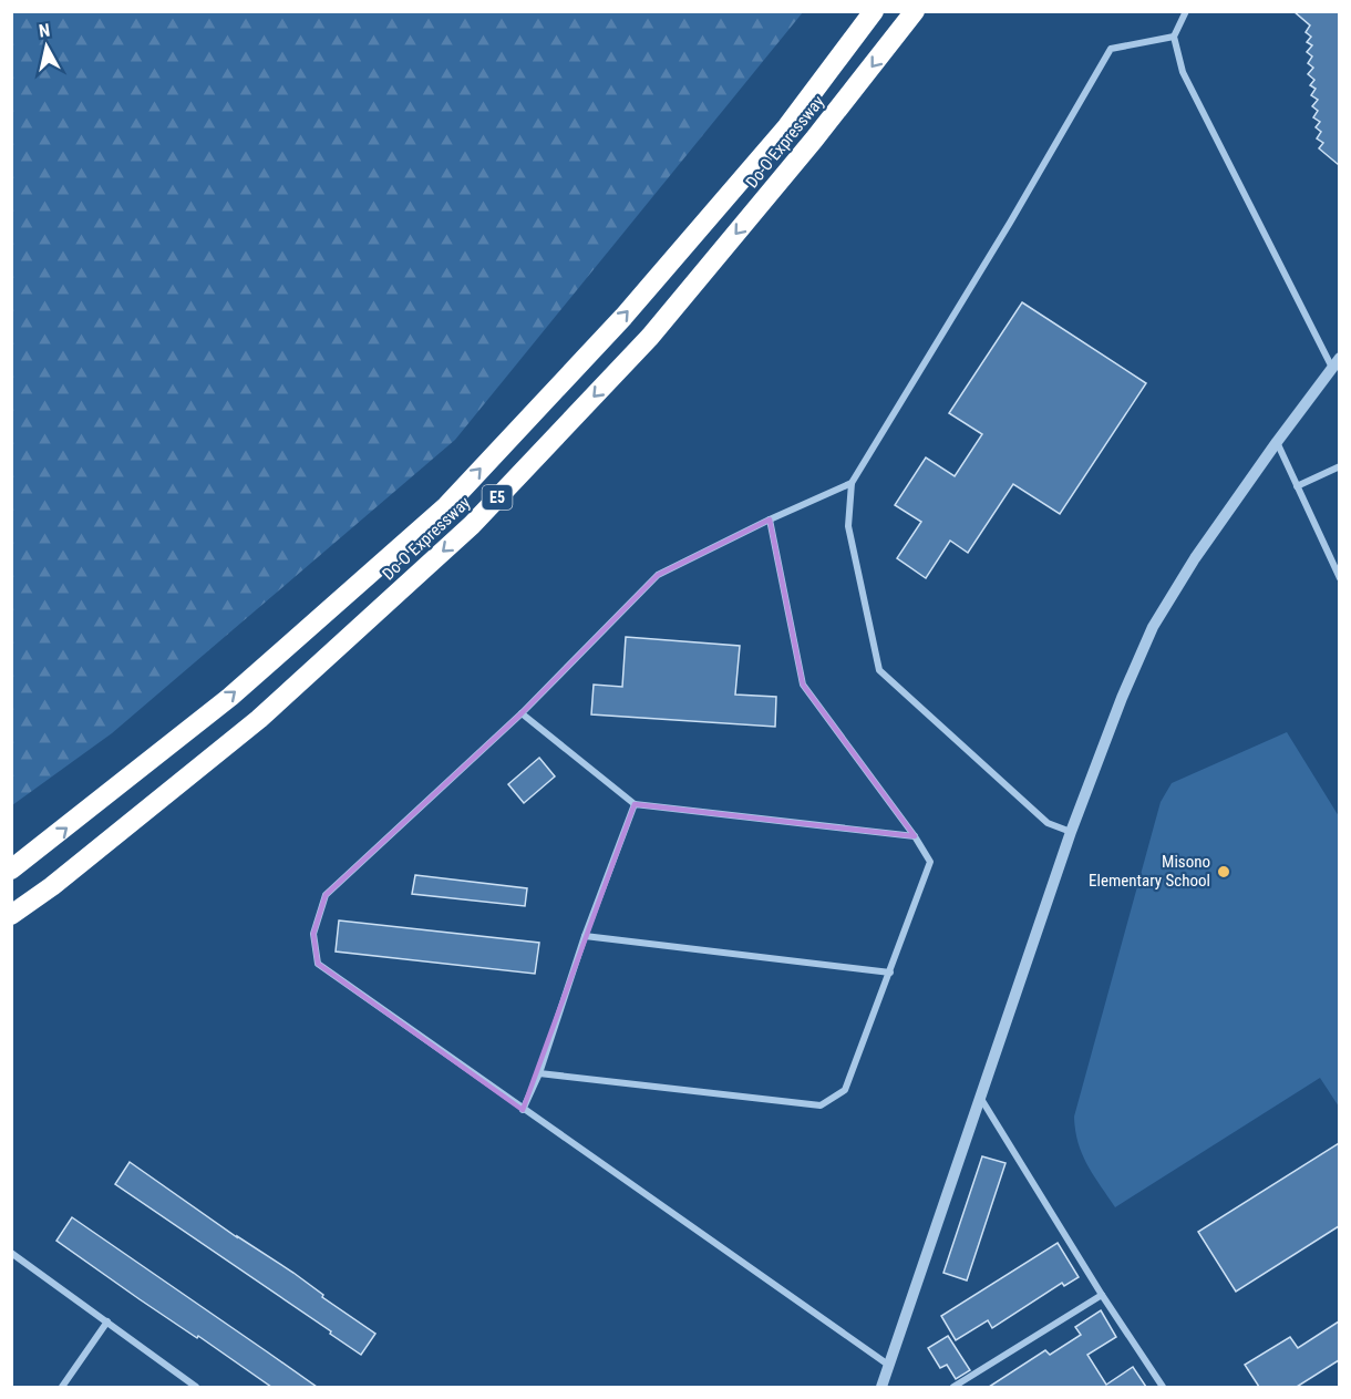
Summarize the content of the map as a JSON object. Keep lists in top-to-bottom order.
{
  "streets": {
    "highway": ["Do-O Expressway", "E5"]
  },
  "places": ["Misono Elementary School"],
  "north": "top"
}
